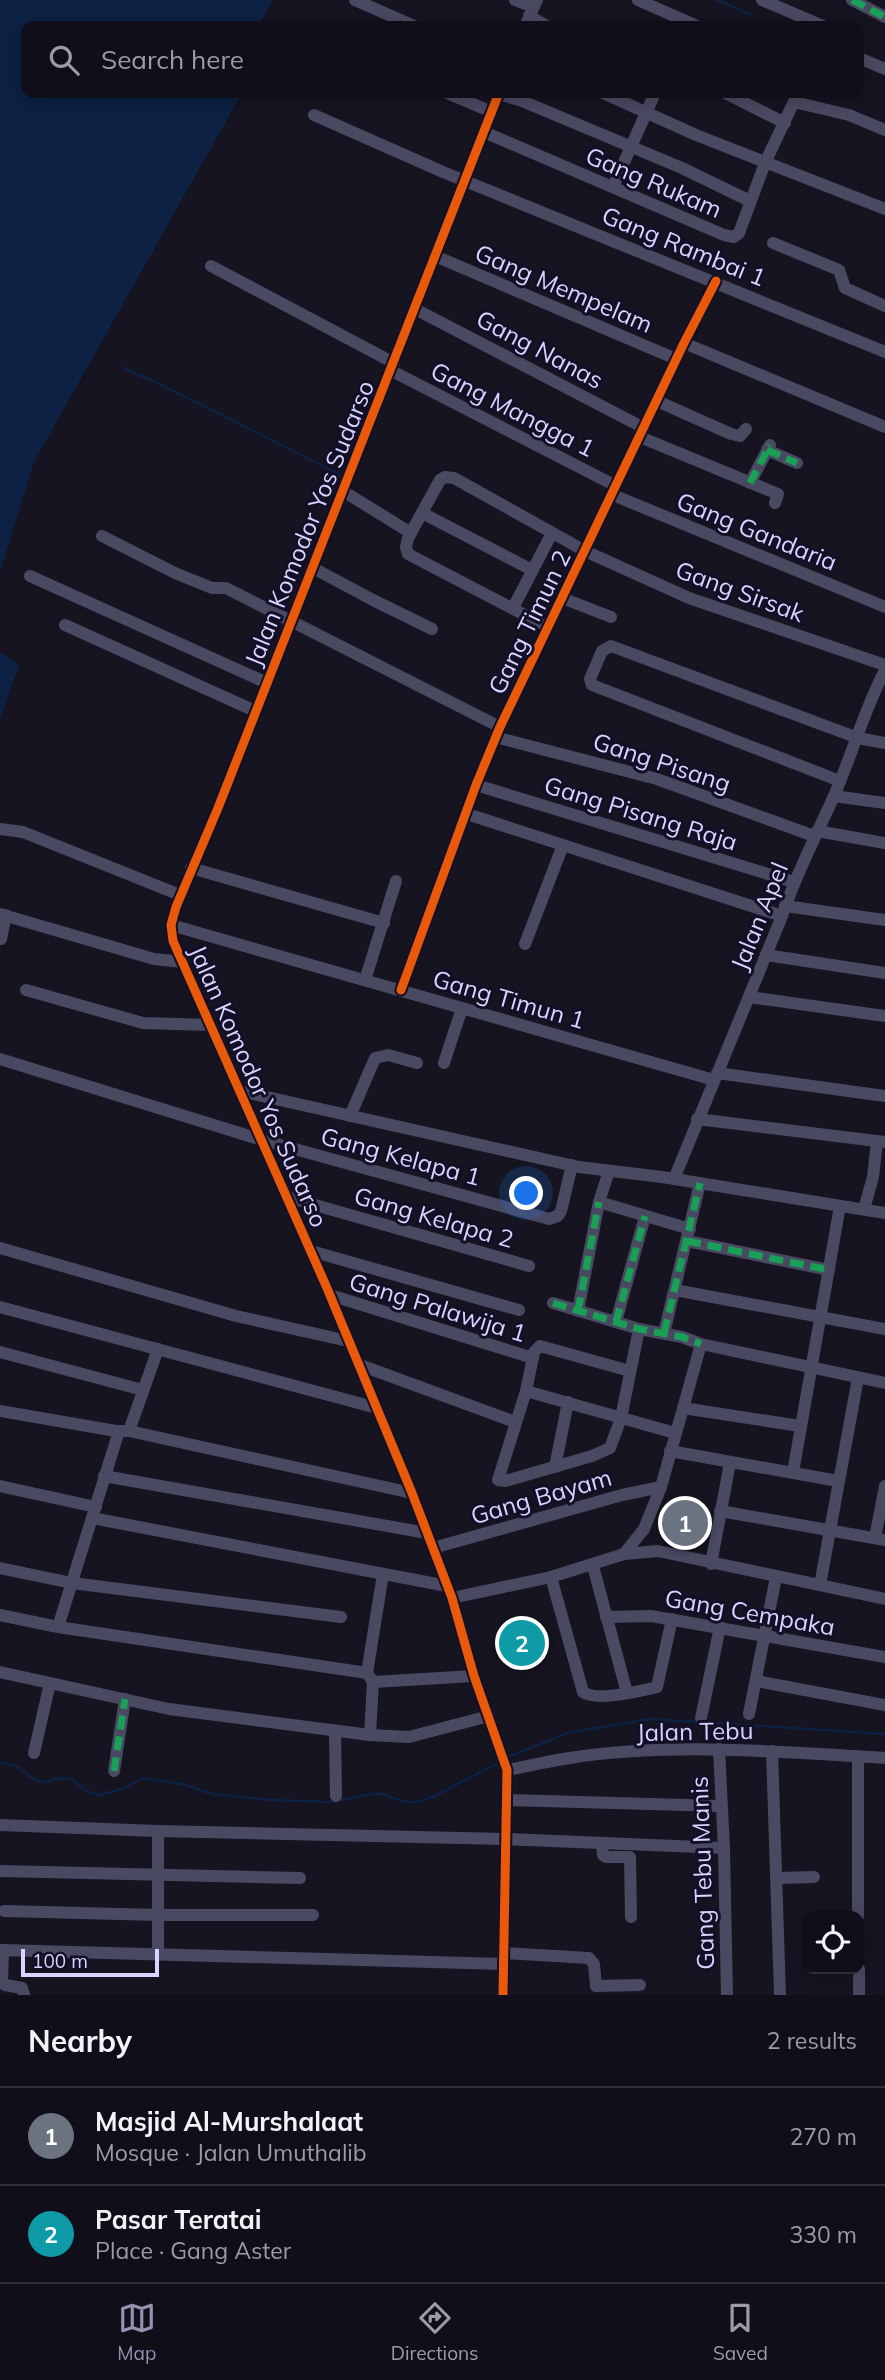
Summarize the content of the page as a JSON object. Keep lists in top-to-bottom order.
{
  "streets": {
    "street": [
      "Gang Rukam",
      "Gang Rambai 1",
      "Gang Mempelam",
      "Gang Nanas",
      "Gang Mangga 1",
      "Jalan Komodor Yos Sudarso",
      "Gang Gandaria",
      "Gang Sirsak",
      "Gang Timun 2",
      "Gang Pisang",
      "Gang Pisang Raja",
      "Jalan Apel",
      "Gang Timun 1",
      "Gang Kelapa 1",
      "Gang Kelapa 2",
      "Gang Palawija 1",
      "Gang Bayam",
      "Gang Cempaka",
      "Jalan Tebu",
      "Gang Tebu Manis"
    ]
  },
  "crossings": [
    ["Gang Rukam", "Jalan Komodor Yos Sudarso"],
    ["Gang Rambai 1", "Jalan Komodor Yos Sudarso"],
    ["Gang Rambai 1", "Gang Timun 2"],
    ["Gang Mempelam", "Jalan Komodor Yos Sudarso"],
    ["Gang Mempelam", "Gang Timun 2"],
    ["Gang Nanas", "Jalan Komodor Yos Sudarso"],
    ["Gang Nanas", "Gang Timun 2"],
    ["Gang Mangga 1", "Jalan Komodor Yos Sudarso"],
    ["Gang Mangga 1", "Gang Gandaria"],
    ["Gang Mangga 1", "Gang Timun 2"],
    ["Jalan Komodor Yos Sudarso", "Gang Pisang"],
    ["Jalan Komodor Yos Sudarso", "Gang Timun 1"],
    ["Jalan Komodor Yos Sudarso", "Gang Kelapa 1"],
    ["Jalan Komodor Yos Sudarso", "Gang Kelapa 2"],
    ["Jalan Komodor Yos Sudarso", "Gang Palawija 1"],
    ["Jalan Komodor Yos Sudarso", "Gang Bayam"],
    ["Jalan Komodor Yos Sudarso", "Jalan Tebu"],
    ["Gang Gandaria", "Gang Timun 2"],
    ["Gang Sirsak", "Gang Timun 2"],
    ["Gang Sirsak", "Jalan Apel"],
    ["Gang Timun 2", "Gang Pisang"],
    ["Gang Timun 2", "Gang Pisang Raja"],
    ["Gang Timun 2", "Gang Timun 1"],
    ["Gang Pisang", "Jalan Apel"],
    ["Gang Pisang Raja", "Jalan Apel"],
    ["Jalan Apel", "Gang Timun 1"],
    ["Jalan Tebu", "Gang Tebu Manis"]
  ],
  "scale_bar": "100 m",
  "page": {
    "search": "Search here",
    "pins": ["1", "2"],
    "scale": "100 m",
    "heading": ["Nearby", "2 results"],
    "list": [
      {
        "mark": "1",
        "name": "Masjid Al-Murshalaat",
        "note": "Mosque · Jalan Umuthalib",
        "value": "270 m"
      },
      {
        "mark": "2",
        "name": "Pasar Teratai",
        "note": "Place · Gang Aster",
        "value": "330 m"
      }
    ],
    "nav": ["Map", "Directions", "Saved"]
  }
}
